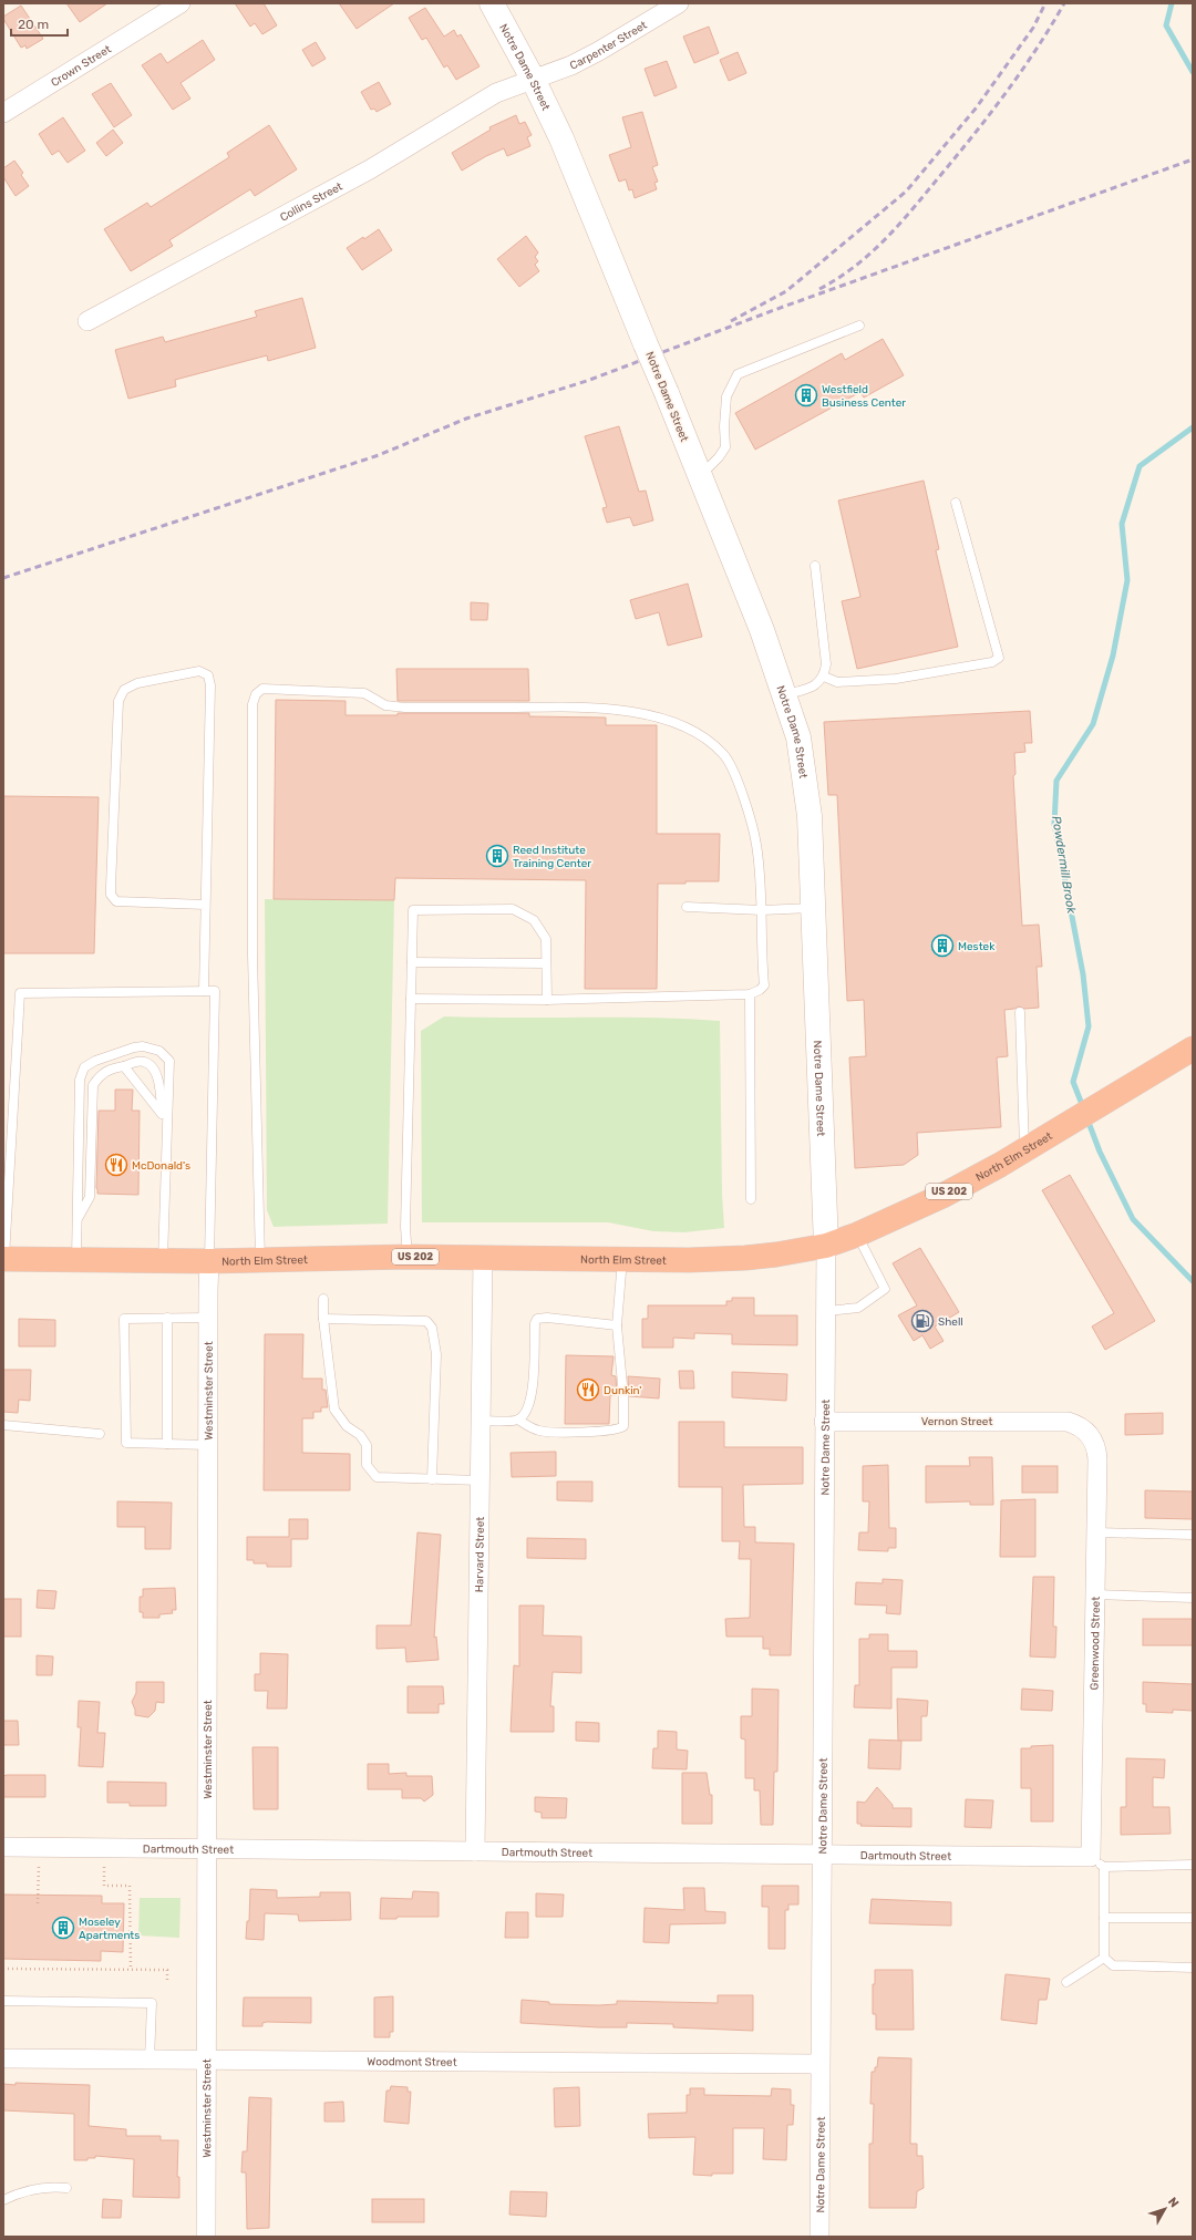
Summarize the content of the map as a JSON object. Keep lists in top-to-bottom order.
{
  "streets": {
    "highway": ["North Elm Street", "US 202"],
    "main road": ["Notre Dame Street"],
    "street": [
      "Carpenter Street",
      "Crown Street",
      "Collins Street",
      "Westminster Street",
      "Vernon Street",
      "Harvard Street",
      "Greenwood Street",
      "Dartmouth Street",
      "Woodmont Street"
    ]
  },
  "crossings": [
    ["Carpenter Street", "Notre Dame Street"],
    ["Carpenter Street", "Collins Street"],
    ["Notre Dame Street", "Collins Street"],
    ["Notre Dame Street", "North Elm Street"],
    ["Notre Dame Street", "Vernon Street"],
    ["Notre Dame Street", "Dartmouth Street"],
    ["Notre Dame Street", "Woodmont Street"],
    ["North Elm Street", "Westminster Street"],
    ["North Elm Street", "Harvard Street"],
    ["Westminster Street", "Dartmouth Street"],
    ["Westminster Street", "Woodmont Street"],
    ["Vernon Street", "Greenwood Street"],
    ["Harvard Street", "Dartmouth Street"],
    ["Greenwood Street", "Dartmouth Street"]
  ],
  "water": ["Powdermill Brook"],
  "places": {
    "building": [
      "Westfield Business Center",
      "Reed Institute Training Center",
      "Mestek",
      "Moseley Apartments"
    ],
    "restaurant": ["McDonald's", "Dunkin'"],
    "fuel station": ["Shell"]
  },
  "scale_bar": "20 m",
  "north": "top right"
}
